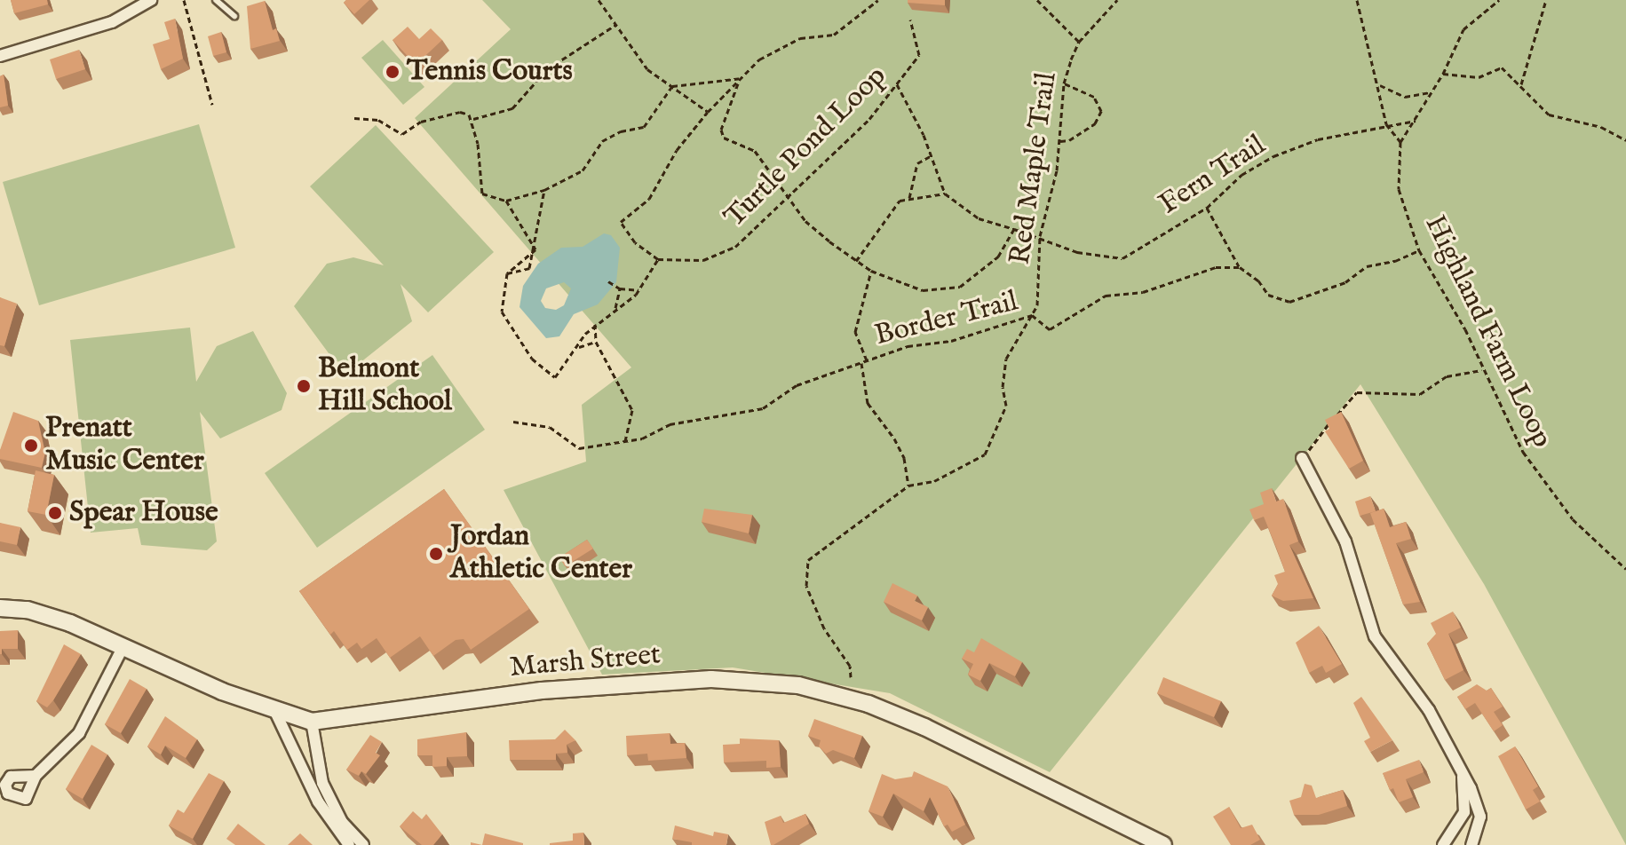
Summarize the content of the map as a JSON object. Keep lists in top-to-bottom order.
{
  "streets": {
    "street": ["Marsh Street"],
    "path": [
      "Turtle Pond Loop",
      "Red Maple Trail",
      "Fern Trail",
      "Border Trail",
      "Highland Farm Loop"
    ]
  },
  "crossings": [
    ["Red Maple Trail", "Fern Trail"],
    ["Red Maple Trail", "Border Trail"]
  ],
  "places": [
    "Tennis Courts",
    "Belmont Hill School",
    "Prenatt Music Center",
    "Spear House",
    "Jordan Athletic Center"
  ]
}
